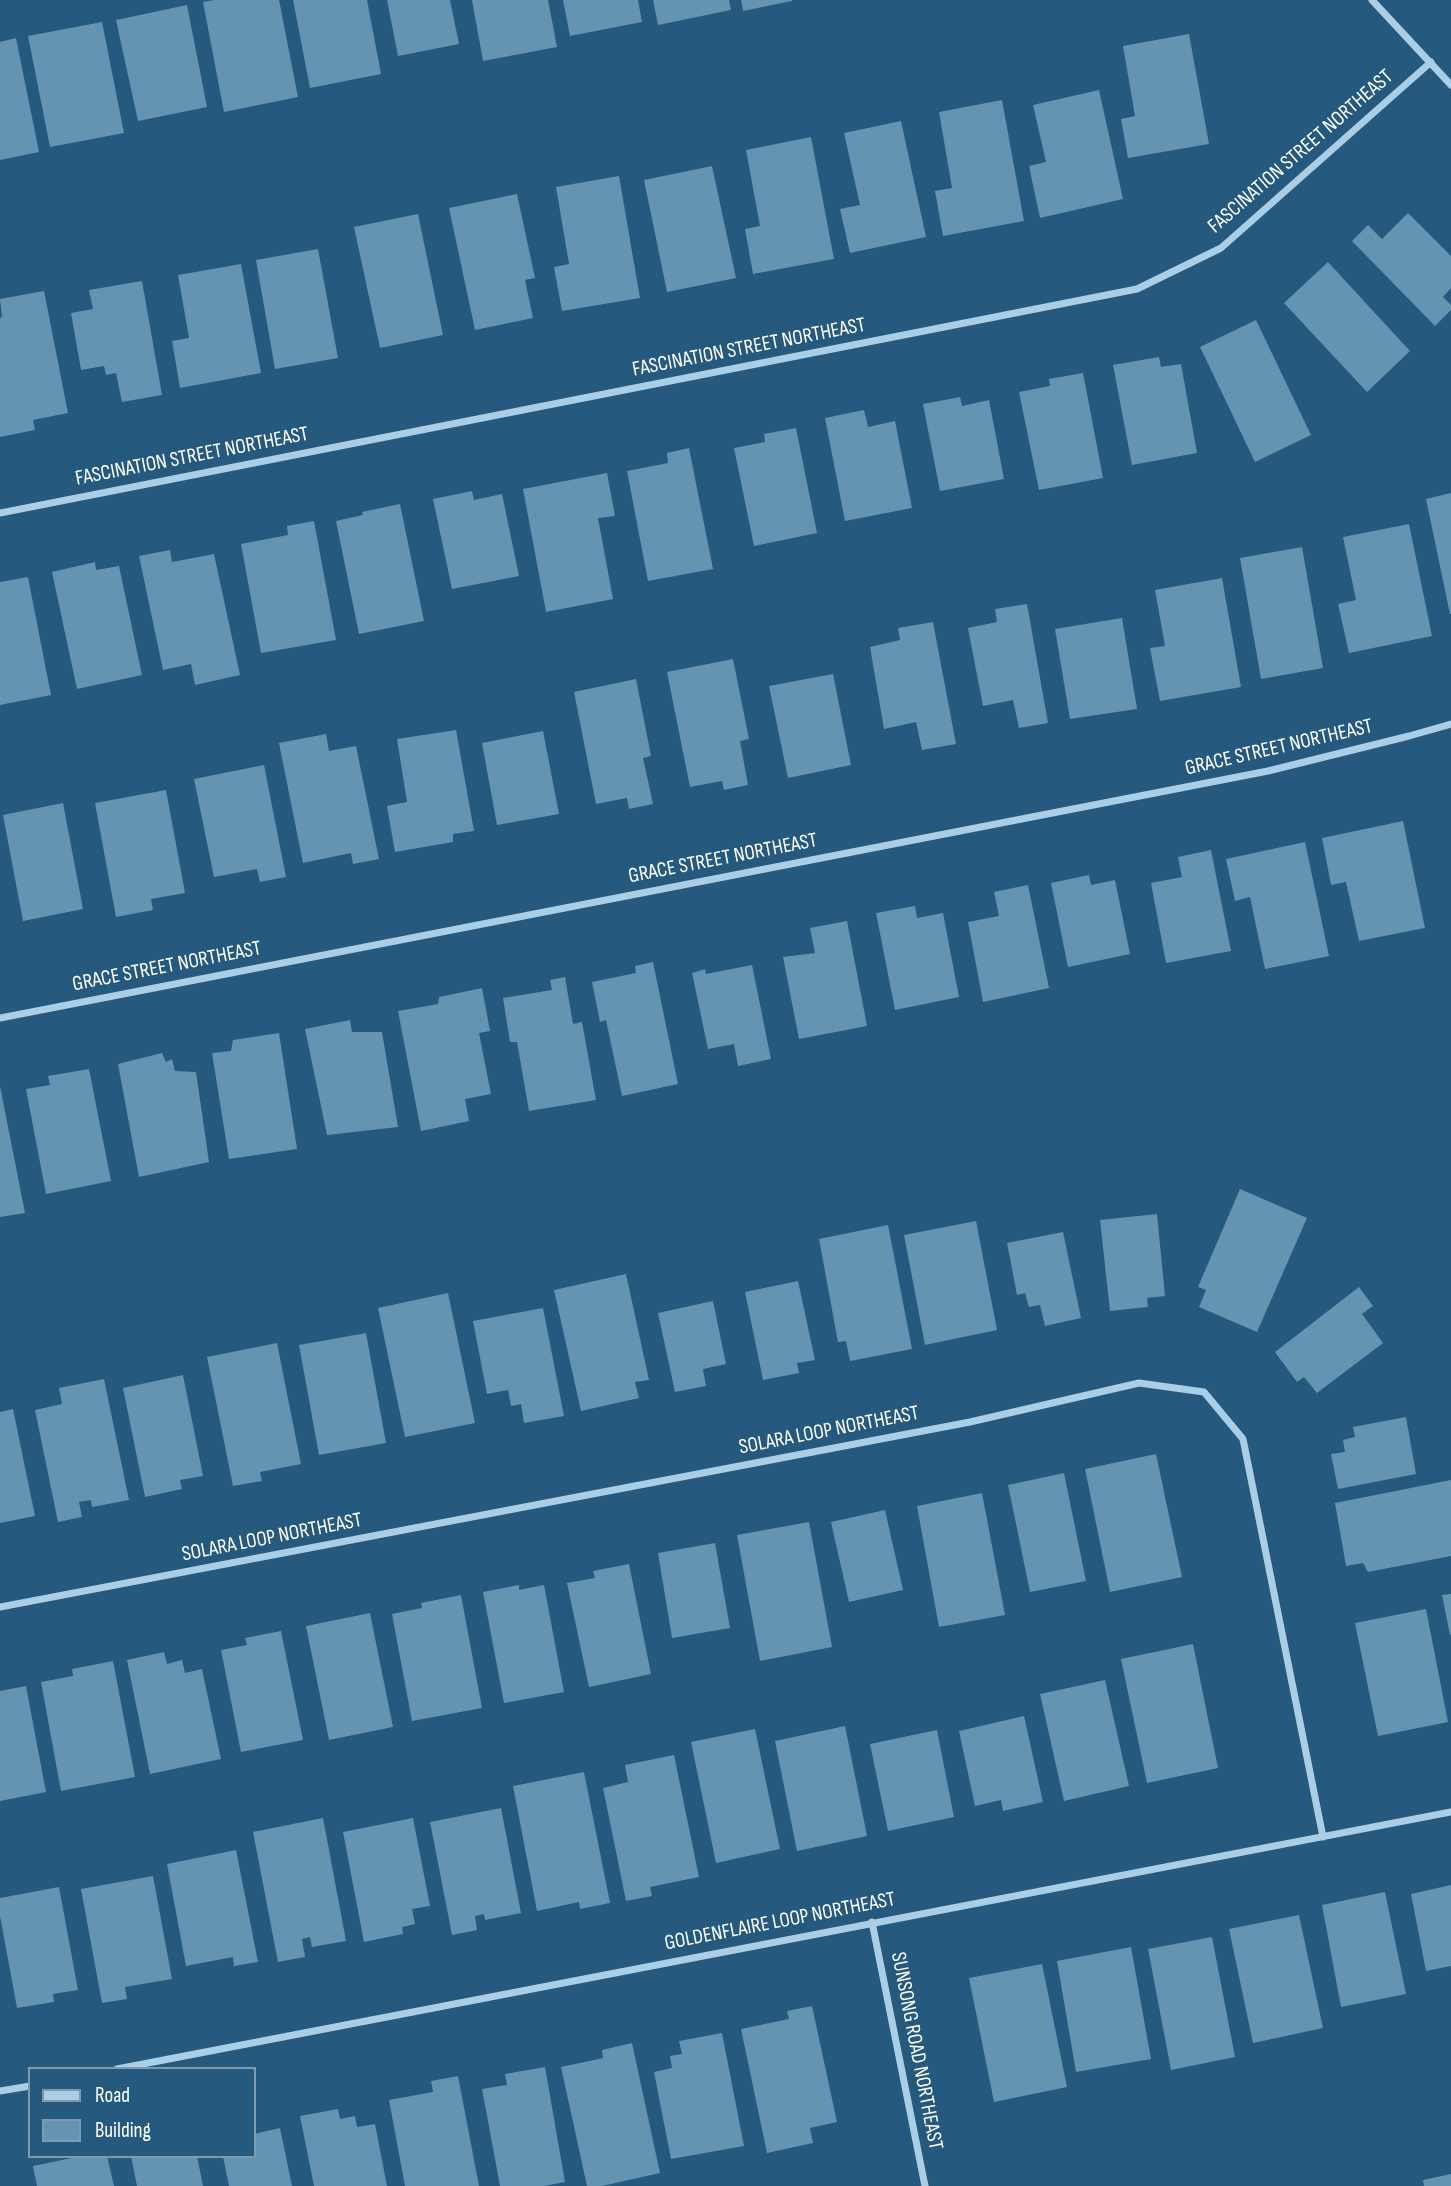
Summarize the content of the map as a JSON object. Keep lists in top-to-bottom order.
{
  "streets": {
    "street": [
      "FASCINATION STREET NORTHEAST",
      "GRACE STREET NORTHEAST",
      "SOLARA LOOP NORTHEAST",
      "GOLDENFLAIRE LOOP NORTHEAST",
      "SUNSONG ROAD NORTHEAST"
    ]
  },
  "crossings": [
    ["SOLARA LOOP NORTHEAST", "GOLDENFLAIRE LOOP NORTHEAST"],
    ["GOLDENFLAIRE LOOP NORTHEAST", "SUNSONG ROAD NORTHEAST"]
  ],
  "legend": ["Road", "Building"]
}
